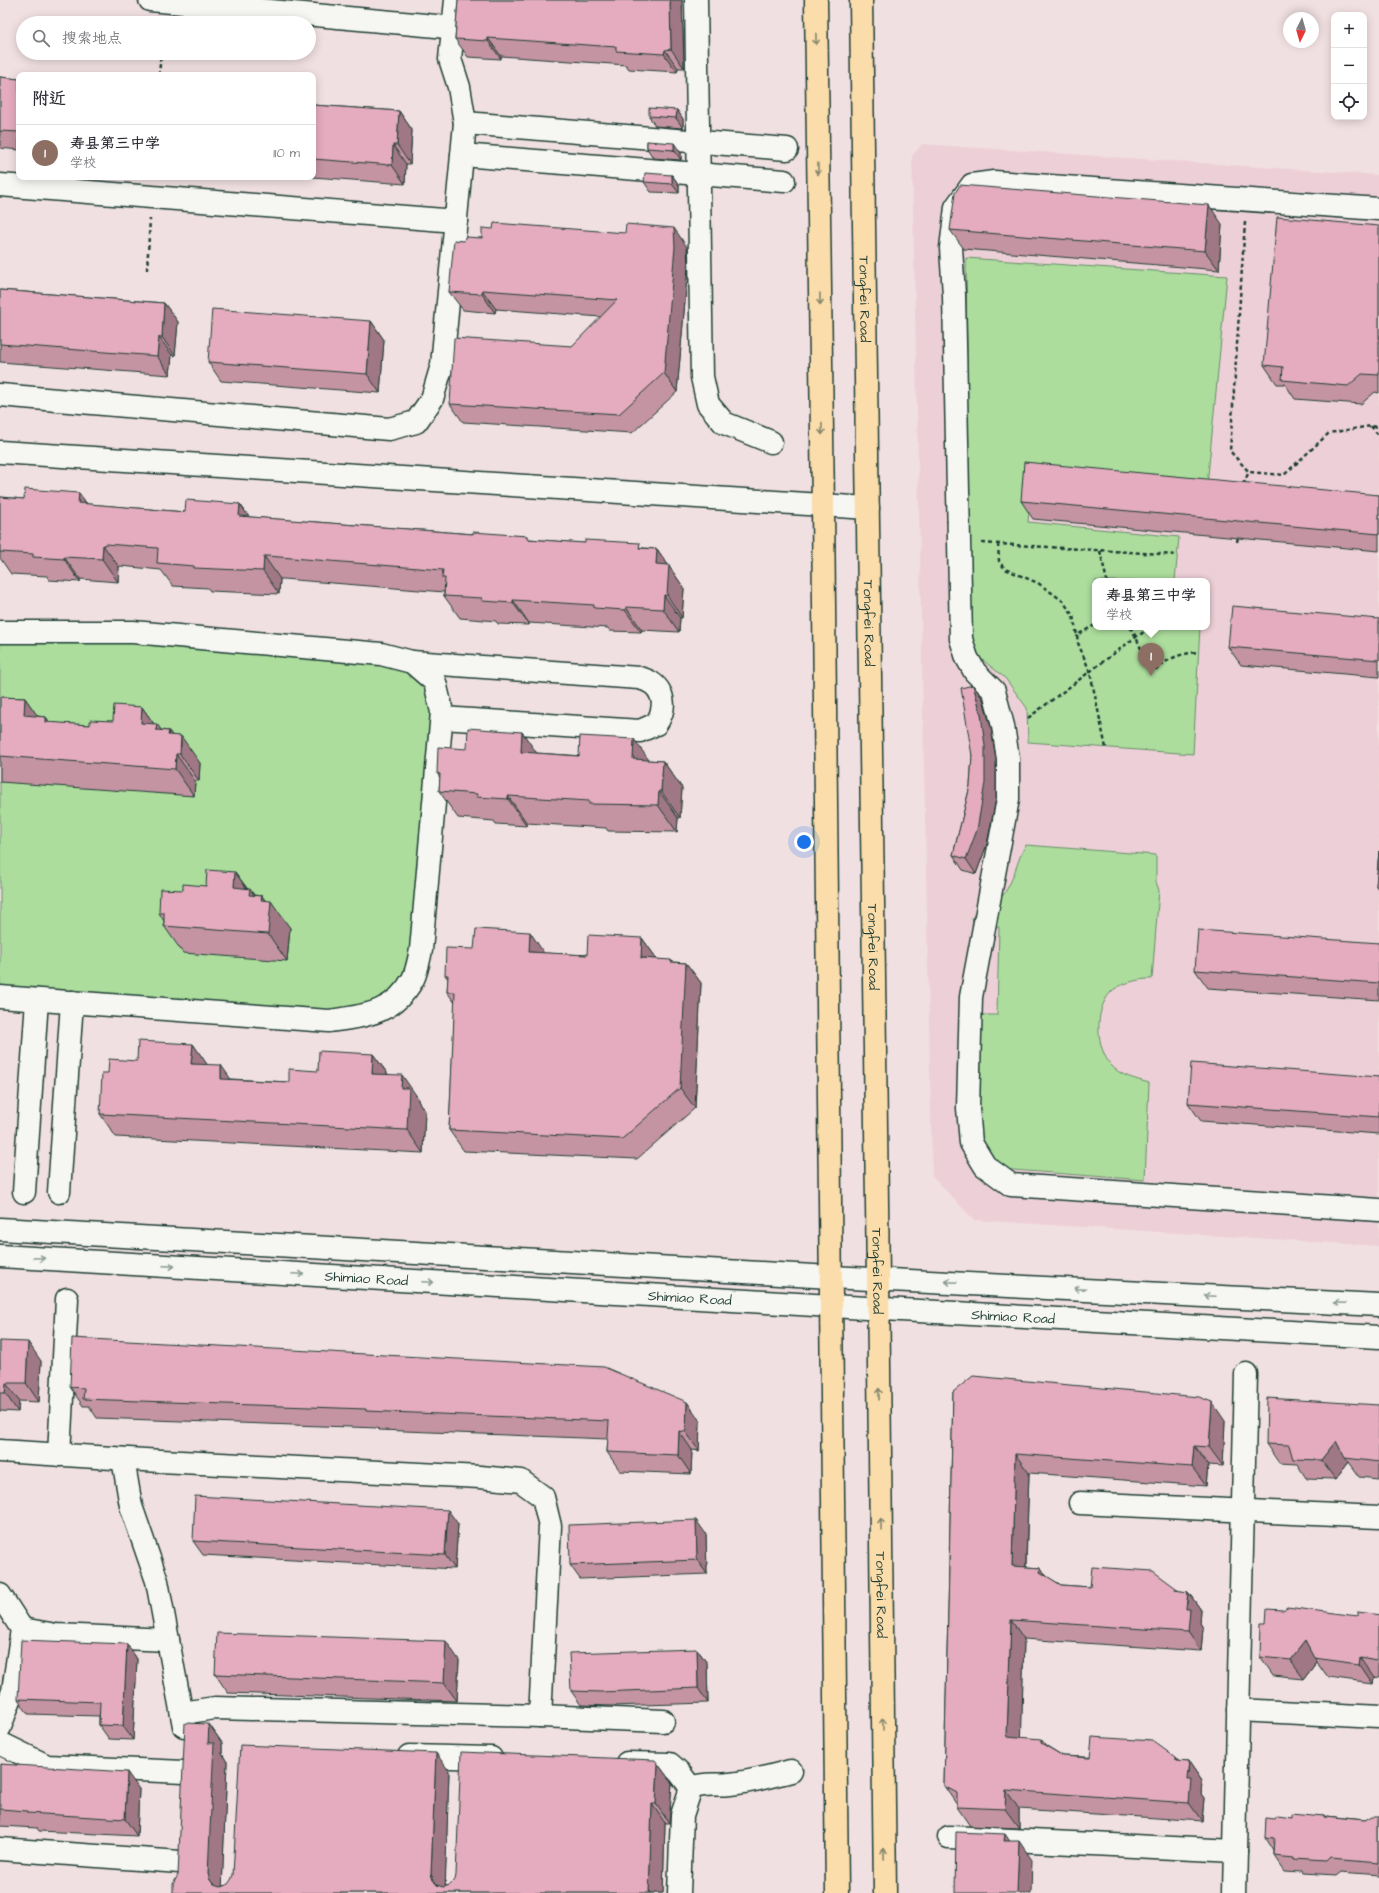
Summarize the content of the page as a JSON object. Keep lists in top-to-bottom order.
{
  "streets": {
    "main road": ["Tongfei Road"],
    "street": ["Shimiao Road"]
  },
  "crossings": [
    ["Tongfei Road", "Shimiao Road"]
  ],
  "north": "bottom",
  "page": {
    "map_buttons": ["+", "−"],
    "search": "搜索地点",
    "heading": "附近",
    "list": [
      {
        "mark": "1",
        "name": "寿县第三中学",
        "note": "学校",
        "value": "110 m"
      }
    ],
    "popup": ["寿县第三中学", "学校"],
    "pins": "1"
  }
}
